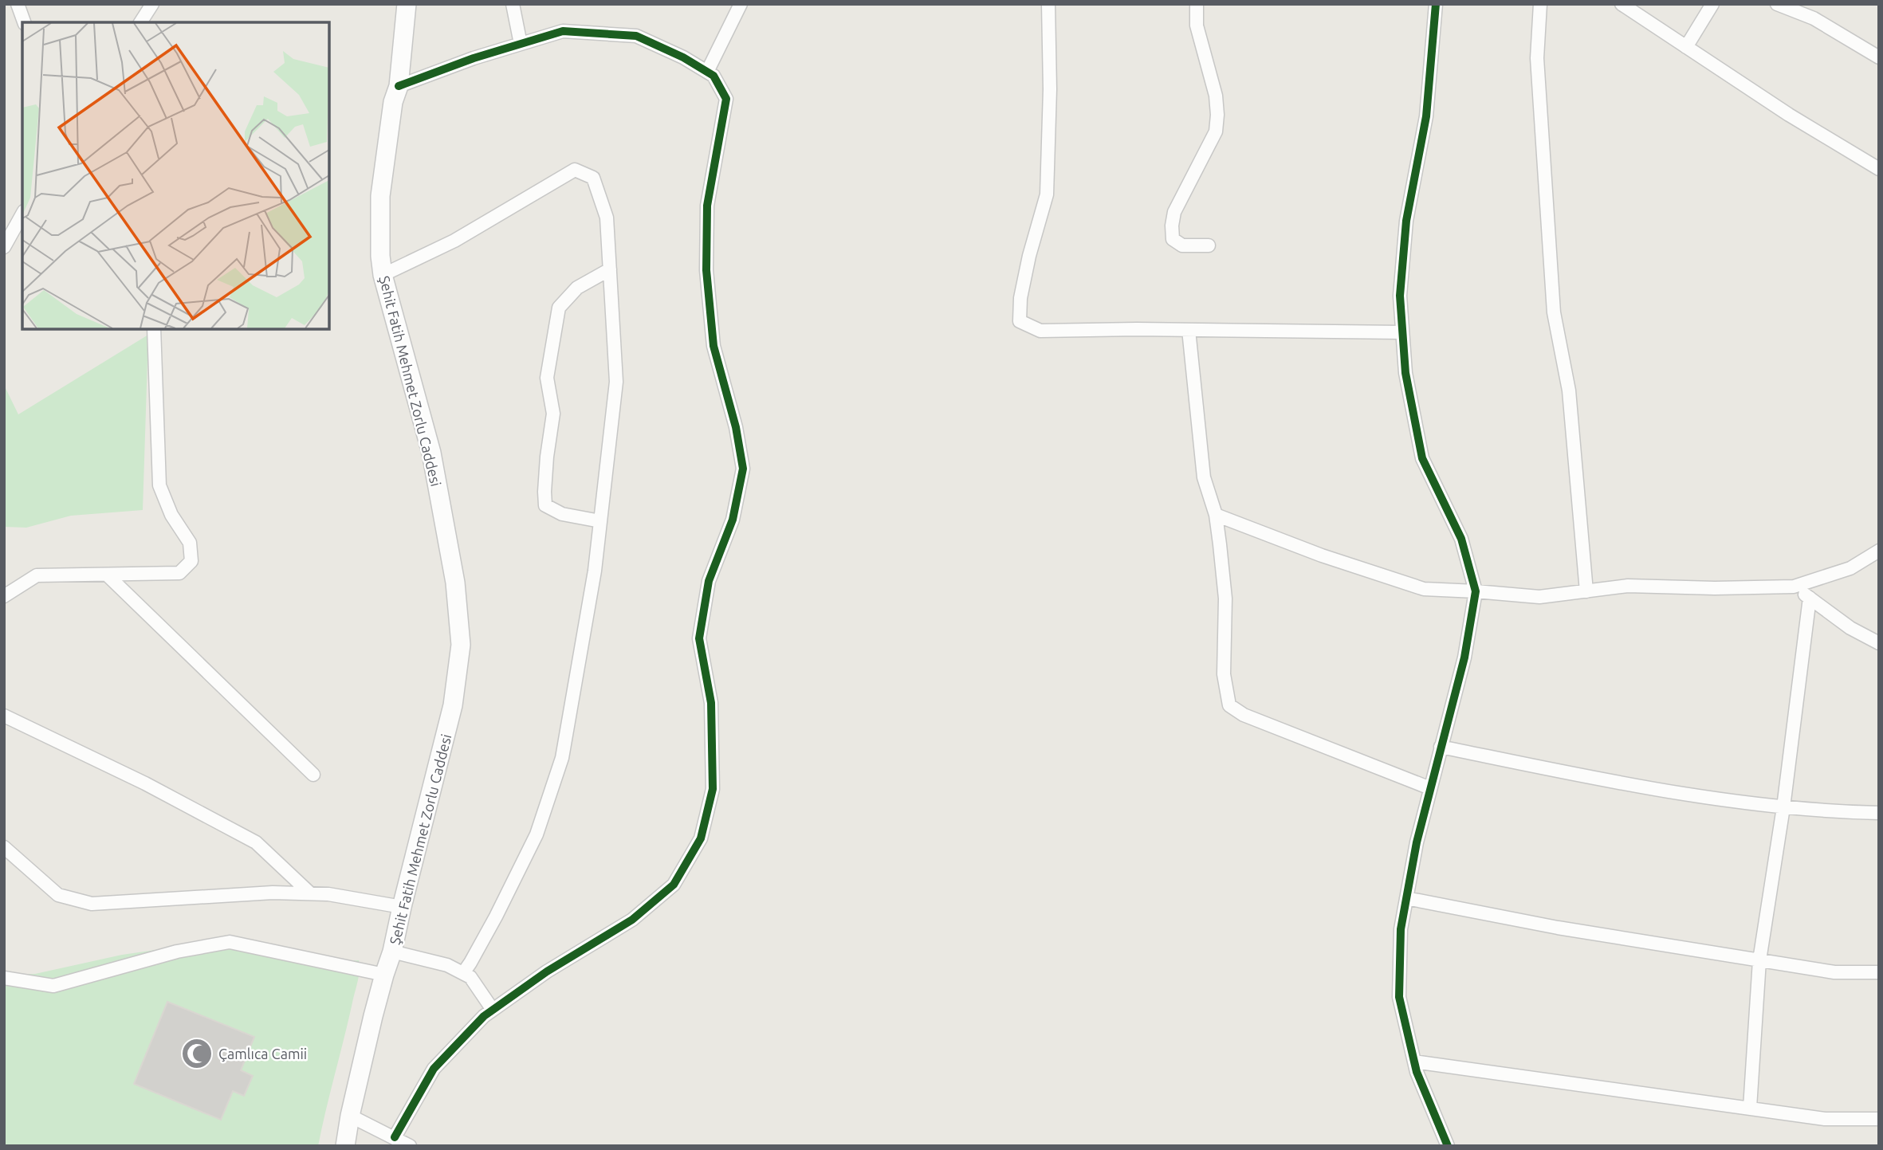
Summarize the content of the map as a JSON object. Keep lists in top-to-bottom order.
{
  "streets": {
    "main road": ["Şehit Fatih Mehmet Zorlu Caddesi"]
  },
  "places": {
    "mosque": ["Çamlıca Camii"]
  }
}
